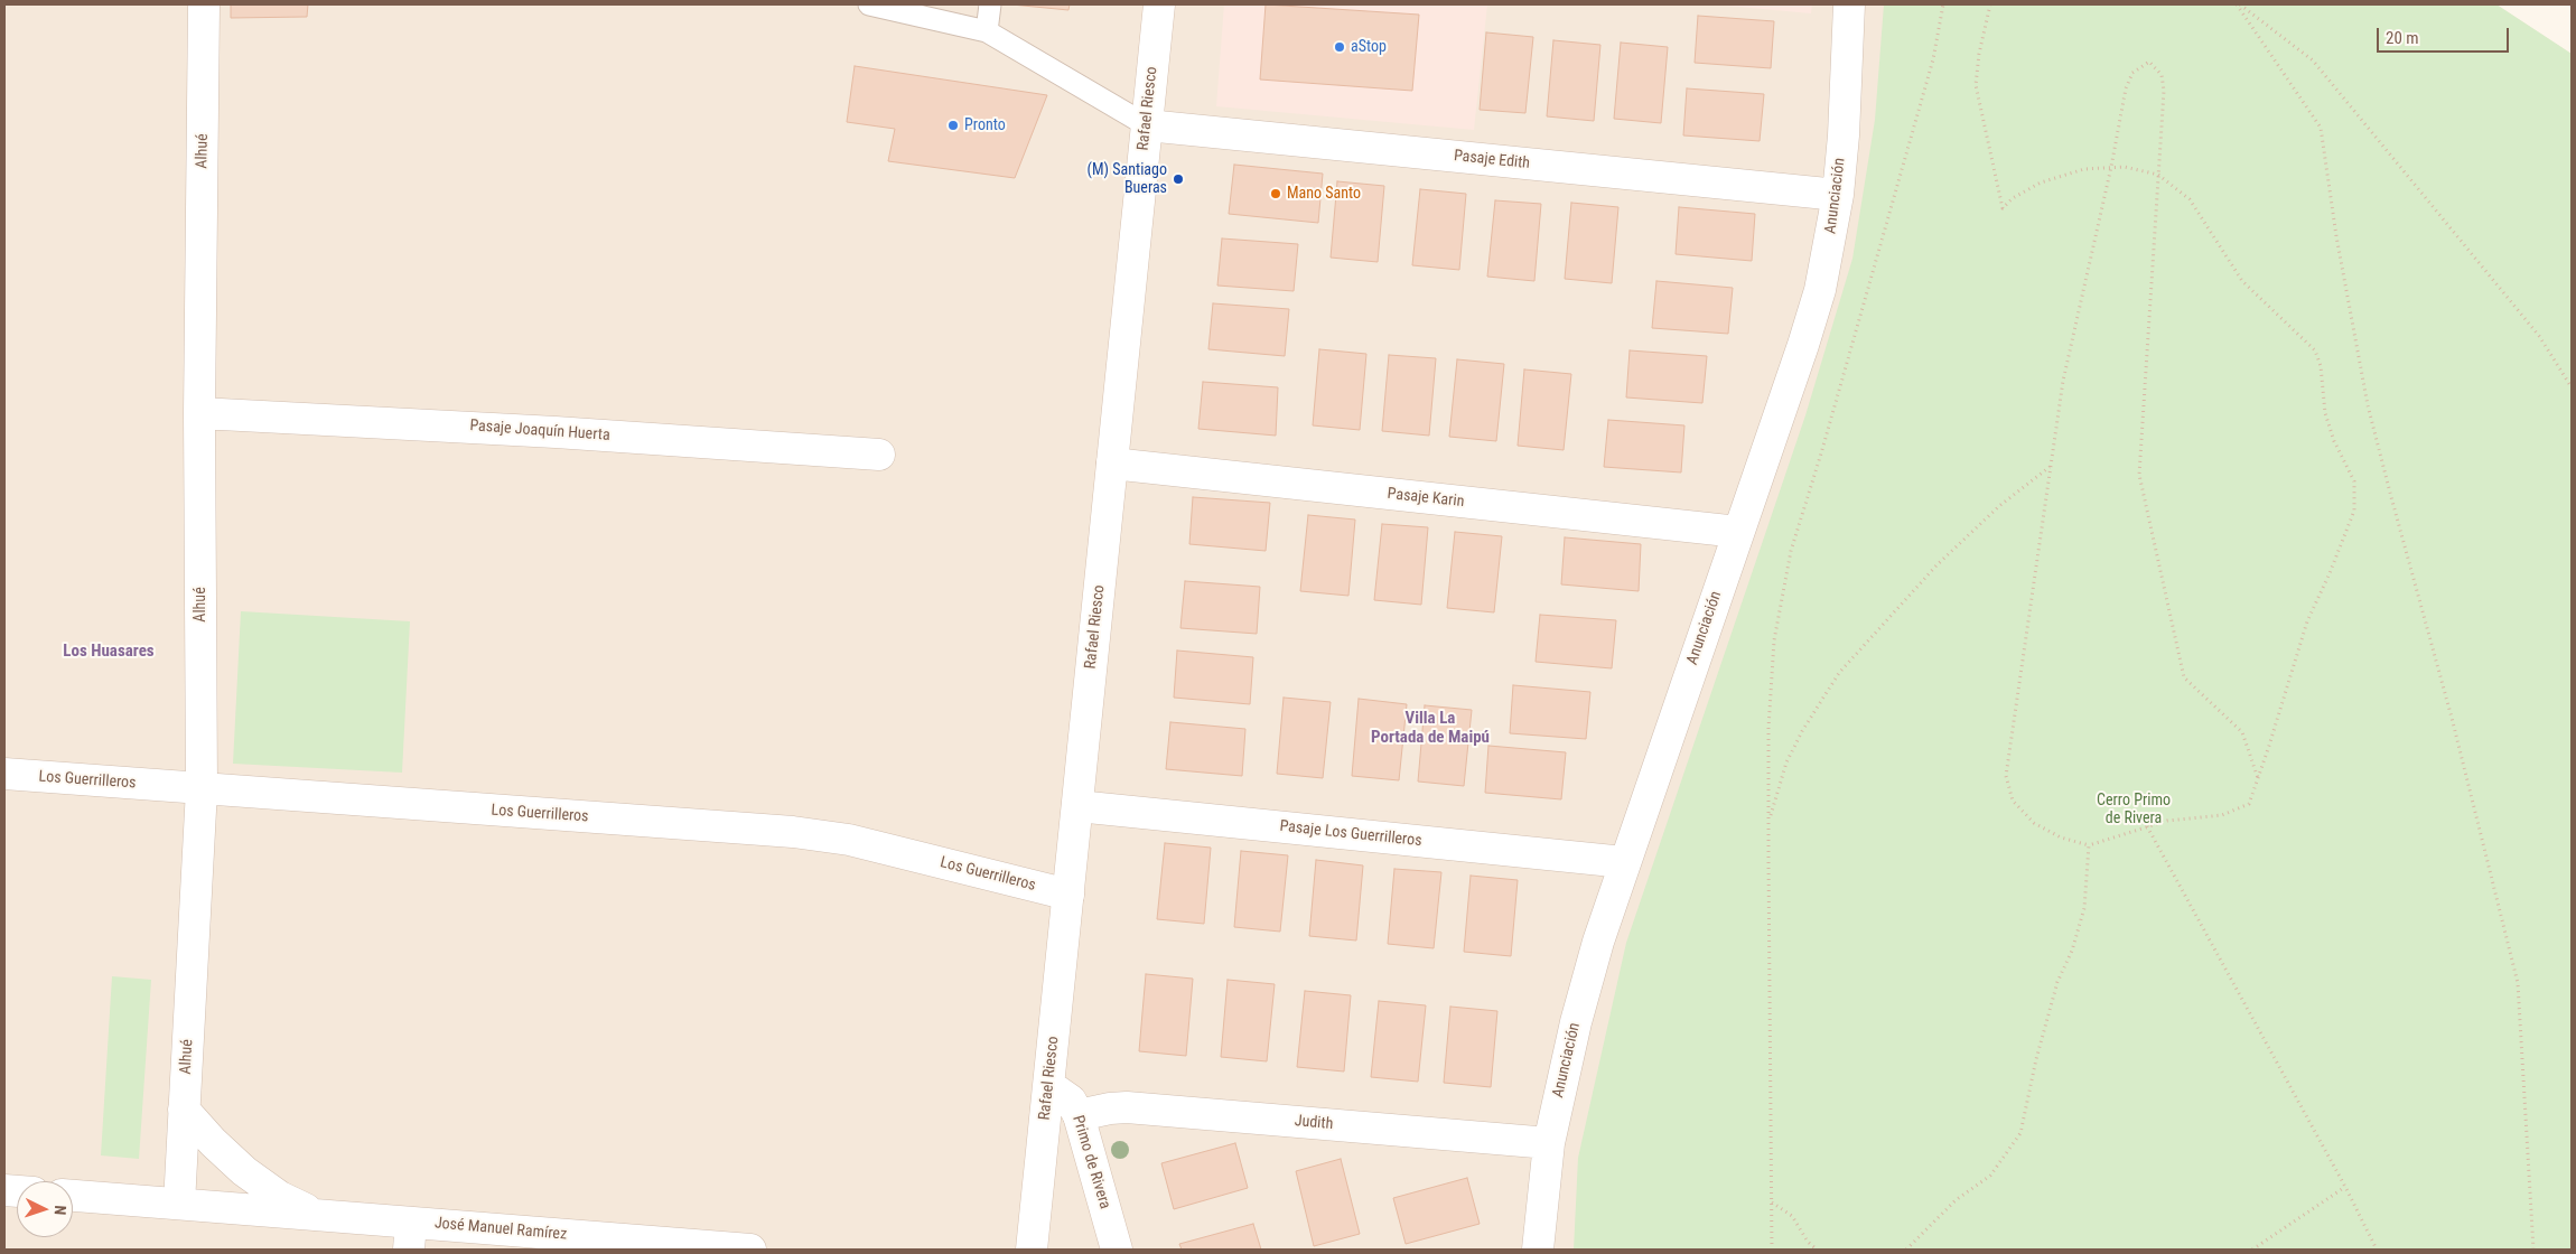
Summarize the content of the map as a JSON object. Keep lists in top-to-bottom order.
{
  "streets": {
    "street": [
      "Rafael Riesco",
      "Alhué",
      "Pasaje Edith",
      "Anunciación",
      "Pasaje Joaquín Huerta",
      "Pasaje Karin",
      "Los Guerrilleros",
      "Pasaje Los Guerrilleros",
      "Judith",
      "Primo de Rivera",
      "José Manuel Ramírez"
    ]
  },
  "crossings": [
    ["Rafael Riesco", "Pasaje Edith"],
    ["Rafael Riesco", "Pasaje Karin"],
    ["Rafael Riesco", "Los Guerrilleros"],
    ["Rafael Riesco", "Pasaje Los Guerrilleros"],
    ["Rafael Riesco", "Primo de Rivera"],
    ["Alhué", "Pasaje Joaquín Huerta"],
    ["Alhué", "Los Guerrilleros"],
    ["Alhué", "José Manuel Ramírez"],
    ["Pasaje Edith", "Anunciación"],
    ["Anunciación", "Pasaje Karin"],
    ["Anunciación", "Pasaje Los Guerrilleros"],
    ["Anunciación", "Judith"],
    ["Judith", "Primo de Rivera"]
  ],
  "districts": ["Los Huasares", "Villa La Portada de Maipú"],
  "parks": ["Cerro Primo de Rivera"],
  "places": [
    "aStop",
    "Pronto",
    "(M) Santiago Bueras",
    "Mano Santo"
  ],
  "scale_bar": "20 m",
  "north": "right"
}
